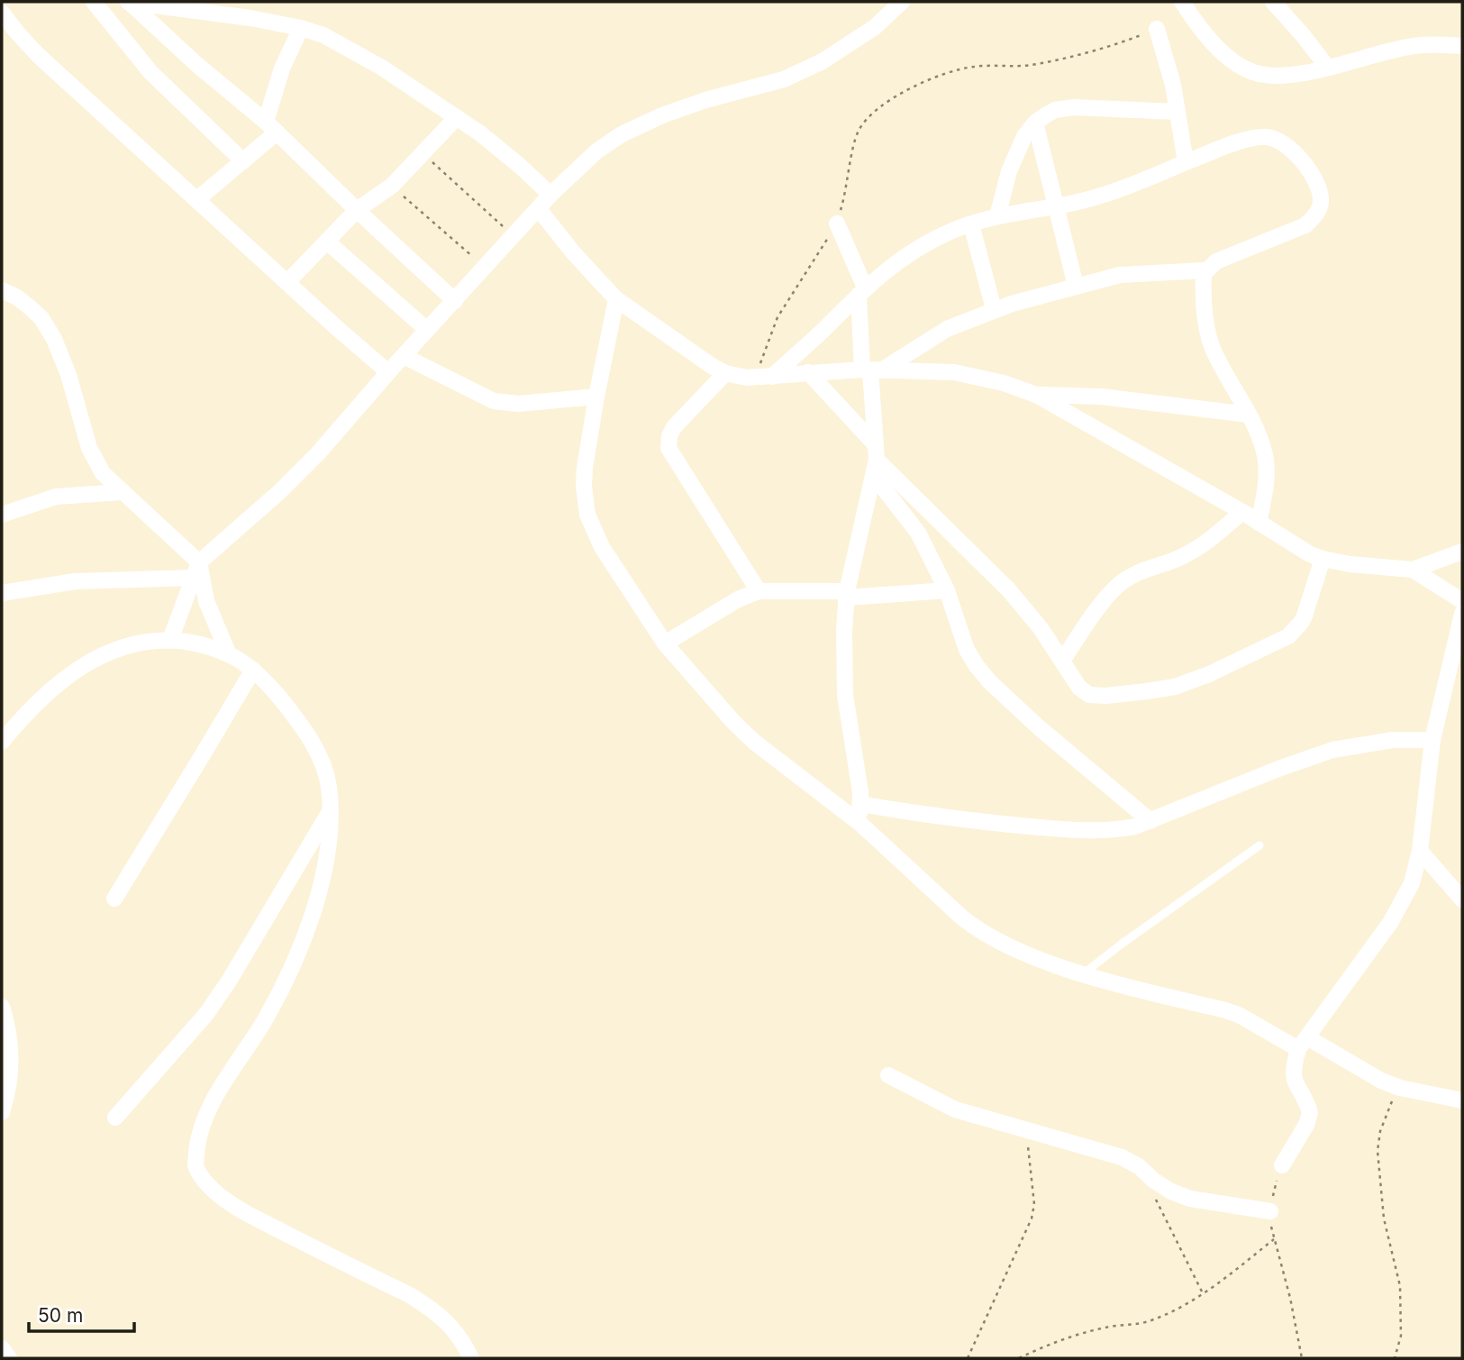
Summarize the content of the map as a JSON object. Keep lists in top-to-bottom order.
{
  "scale_bar": "50 m"
}
